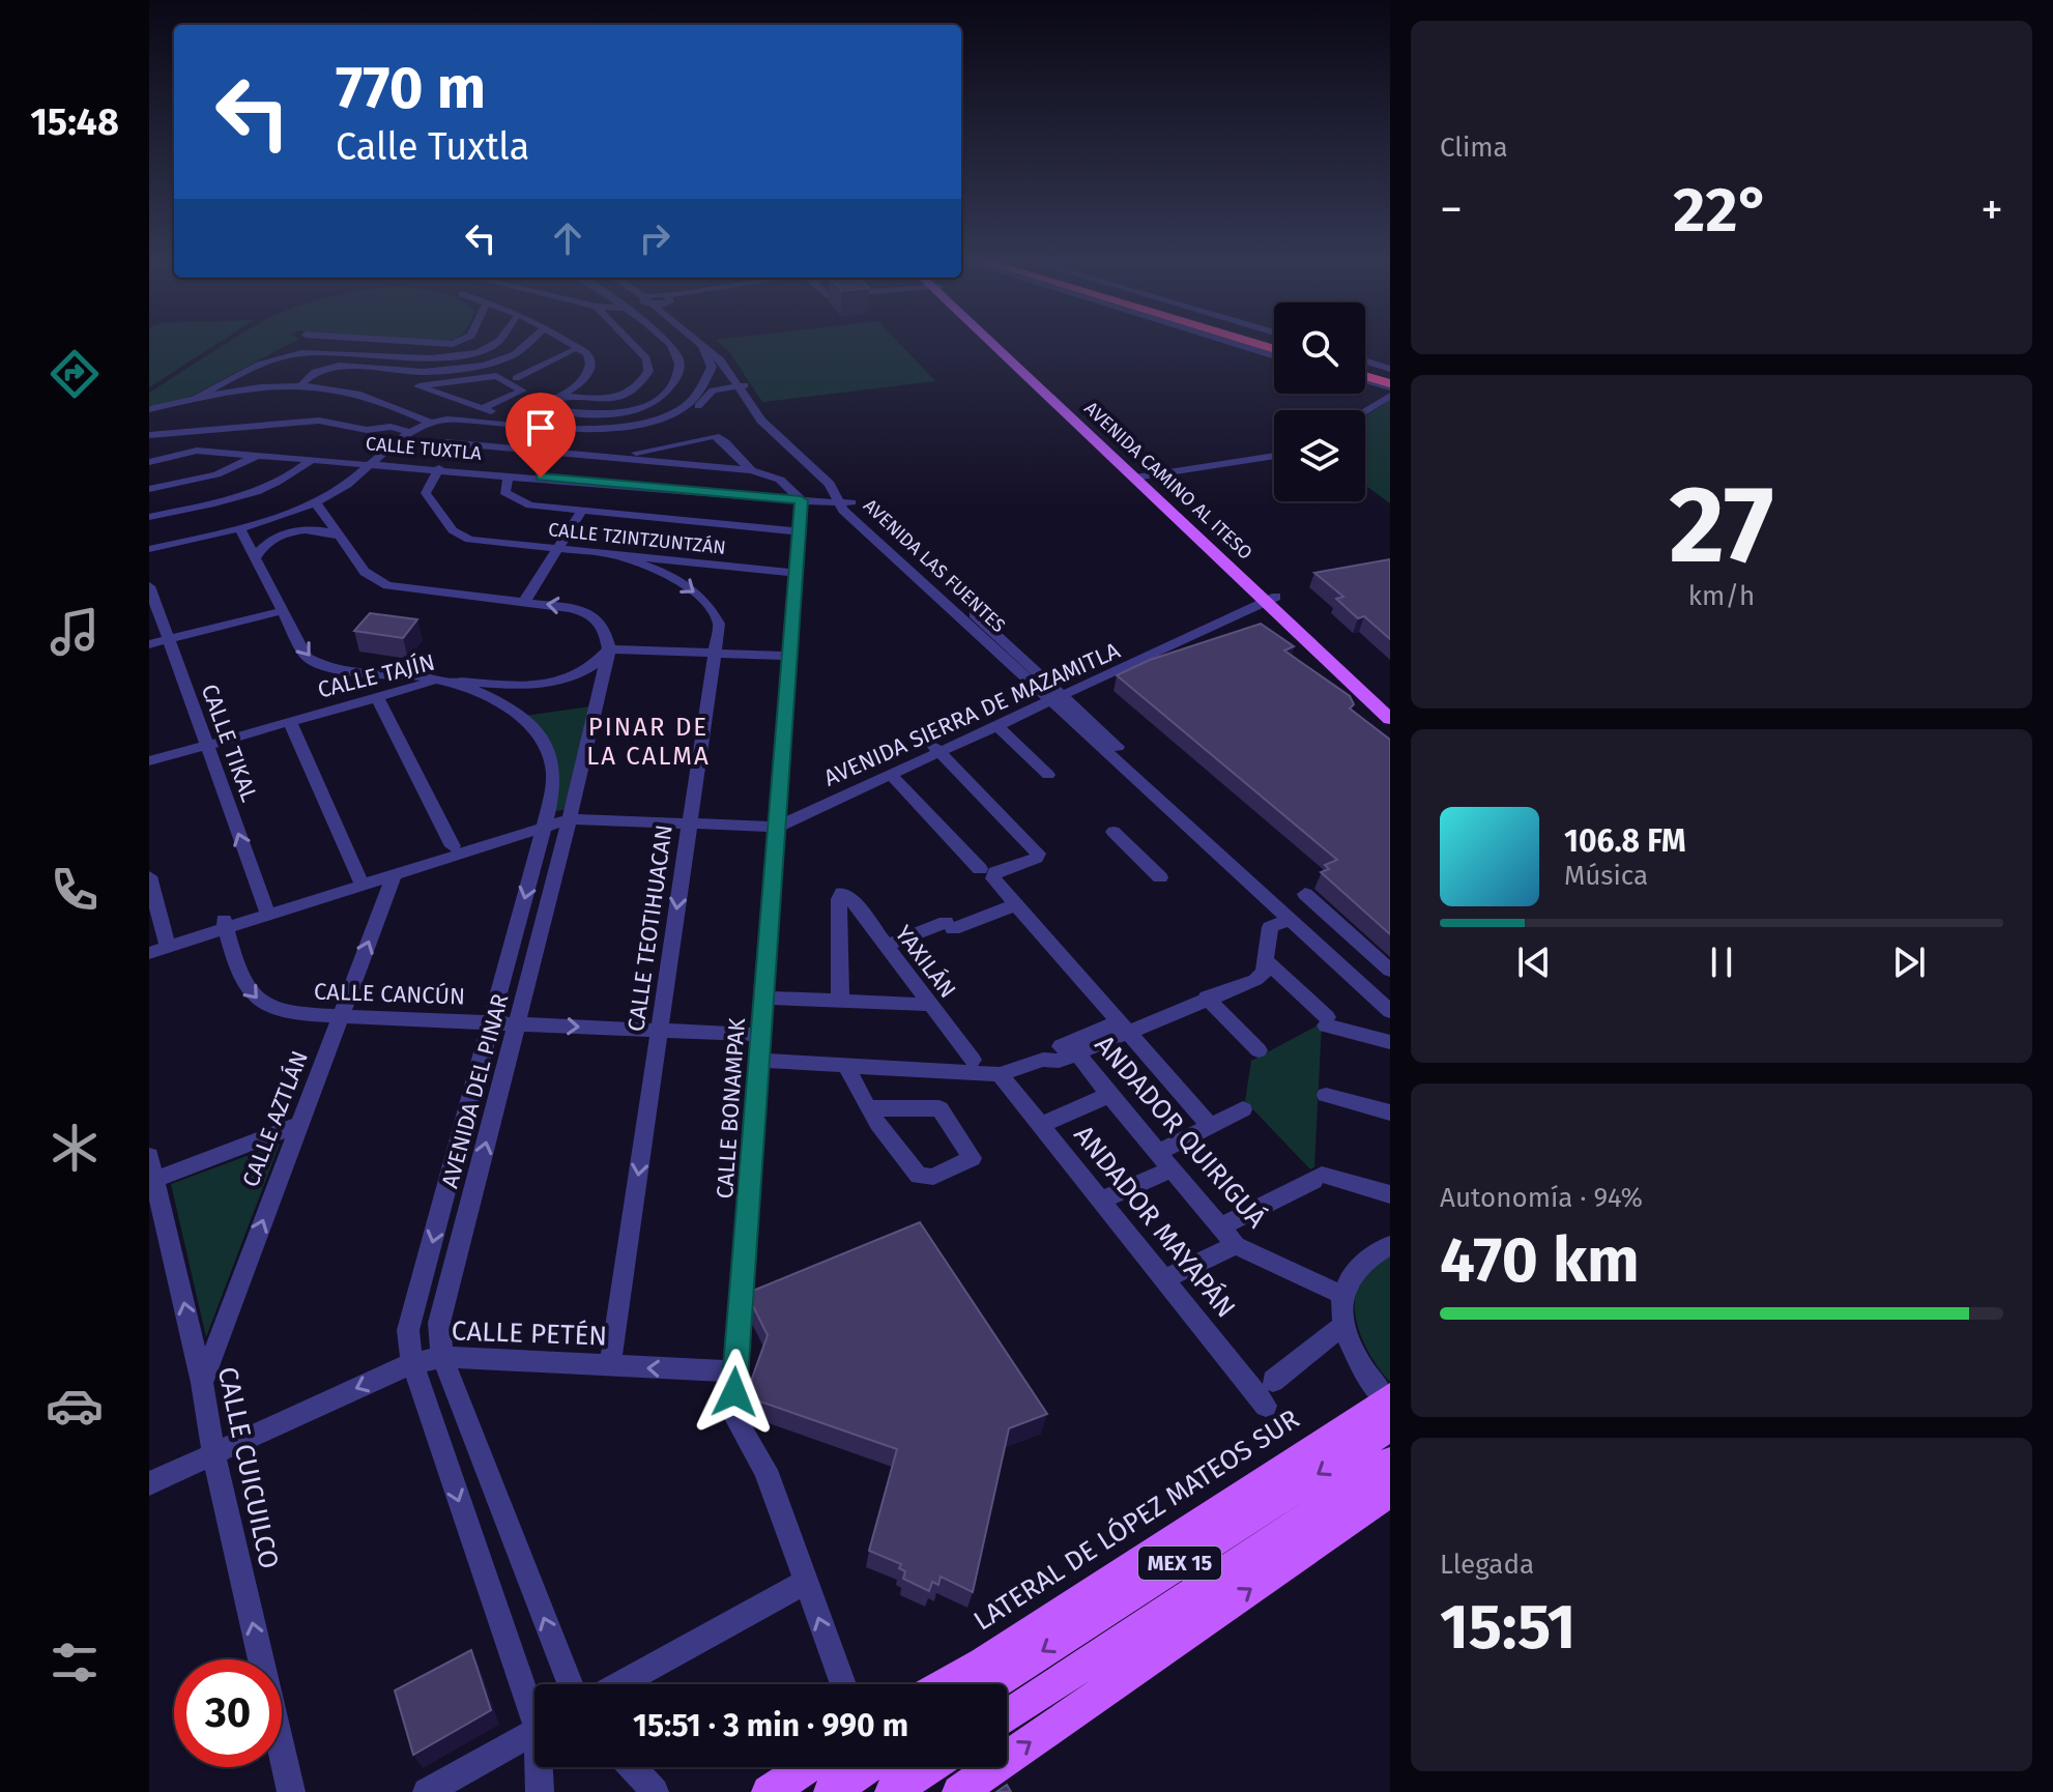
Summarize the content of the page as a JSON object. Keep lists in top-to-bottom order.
{
  "streets": {
    "main road": ["AVENIDA CAMINO AL ITESO", "LATERAL DE LÓPEZ MATEOS SUR", "MEX 15"],
    "street": [
      "CALLE TUXTLA",
      "CALLE TZINTZUNTZÁN",
      "AVENIDA LAS FUENTES",
      "CALLE TAJÍN",
      "AVENIDA SIERRA DE MAZAMITLA",
      "CALLE TIKAL",
      "CALLE TEOTIHUACAN",
      "YAXILÁN",
      "CALLE CANCÚN",
      "AVENIDA DEL PINAR",
      "CALLE BONAMPAK",
      "CALLE AZTLÁN",
      "ANDADOR QUIRIGUÁ",
      "ANDADOR MAYAPÁN",
      "CALLE PETÉN",
      "CALLE CUICUILCO"
    ]
  },
  "crossings": [
    ["CALLE TUXTLA", "CALLE TZINTZUNTZÁN"],
    ["CALLE TUXTLA", "AVENIDA LAS FUENTES"],
    ["CALLE TUXTLA", "CALLE BONAMPAK"],
    ["AVENIDA CAMINO AL ITESO", "AVENIDA SIERRA DE MAZAMITLA"],
    ["CALLE TZINTZUNTZÁN", "CALLE TEOTIHUACAN"],
    ["CALLE TZINTZUNTZÁN", "CALLE BONAMPAK"],
    ["AVENIDA LAS FUENTES", "AVENIDA SIERRA DE MAZAMITLA"],
    ["CALLE TAJÍN", "CALLE TIKAL"],
    ["CALLE TAJÍN", "AVENIDA DEL PINAR"],
    ["AVENIDA SIERRA DE MAZAMITLA", "CALLE TIKAL"],
    ["AVENIDA SIERRA DE MAZAMITLA", "CALLE TEOTIHUACAN"],
    ["AVENIDA SIERRA DE MAZAMITLA", "CALLE CANCÚN"],
    ["AVENIDA SIERRA DE MAZAMITLA", "AVENIDA DEL PINAR"],
    ["AVENIDA SIERRA DE MAZAMITLA", "CALLE BONAMPAK"],
    ["AVENIDA SIERRA DE MAZAMITLA", "CALLE AZTLÁN"],
    ["CALLE TEOTIHUACAN", "CALLE CANCÚN"],
    ["CALLE TEOTIHUACAN", "CALLE PETÉN"],
    ["CALLE CANCÚN", "AVENIDA DEL PINAR"],
    ["CALLE CANCÚN", "CALLE BONAMPAK"],
    ["CALLE CANCÚN", "CALLE AZTLÁN"],
    ["AVENIDA DEL PINAR", "CALLE PETÉN"],
    ["CALLE BONAMPAK", "CALLE PETÉN"],
    ["CALLE AZTLÁN", "CALLE CUICUILCO"],
    ["CALLE PETÉN", "CALLE CUICUILCO"],
    ["LATERAL DE LÓPEZ MATEOS SUR", "MEX 15"]
  ],
  "one_way": [
    "CALLE TEOTIHUACAN",
    "CALLE CANCÚN",
    "CALLE AZTLÁN",
    "CALLE PETÉN",
    "CALLE CUICUILCO"
  ],
  "districts": ["PINAR DE LA CALMA"],
  "page": {
    "tabs": "15:48",
    "tile": [
      "Clima",
      ["27", "km/h"],
      ["Autonomía · 94%", "470 km"],
      ["Llegada", "15:51"]
    ],
    "turn": ["770 m", "Calle Tuxtla"],
    "heat": ["−", "22°", "+"],
    "song": ["106.8 FM", "Música"],
    "limit": "30",
    "trip": "15:51 · 3 min · 990 m"
  }
}
